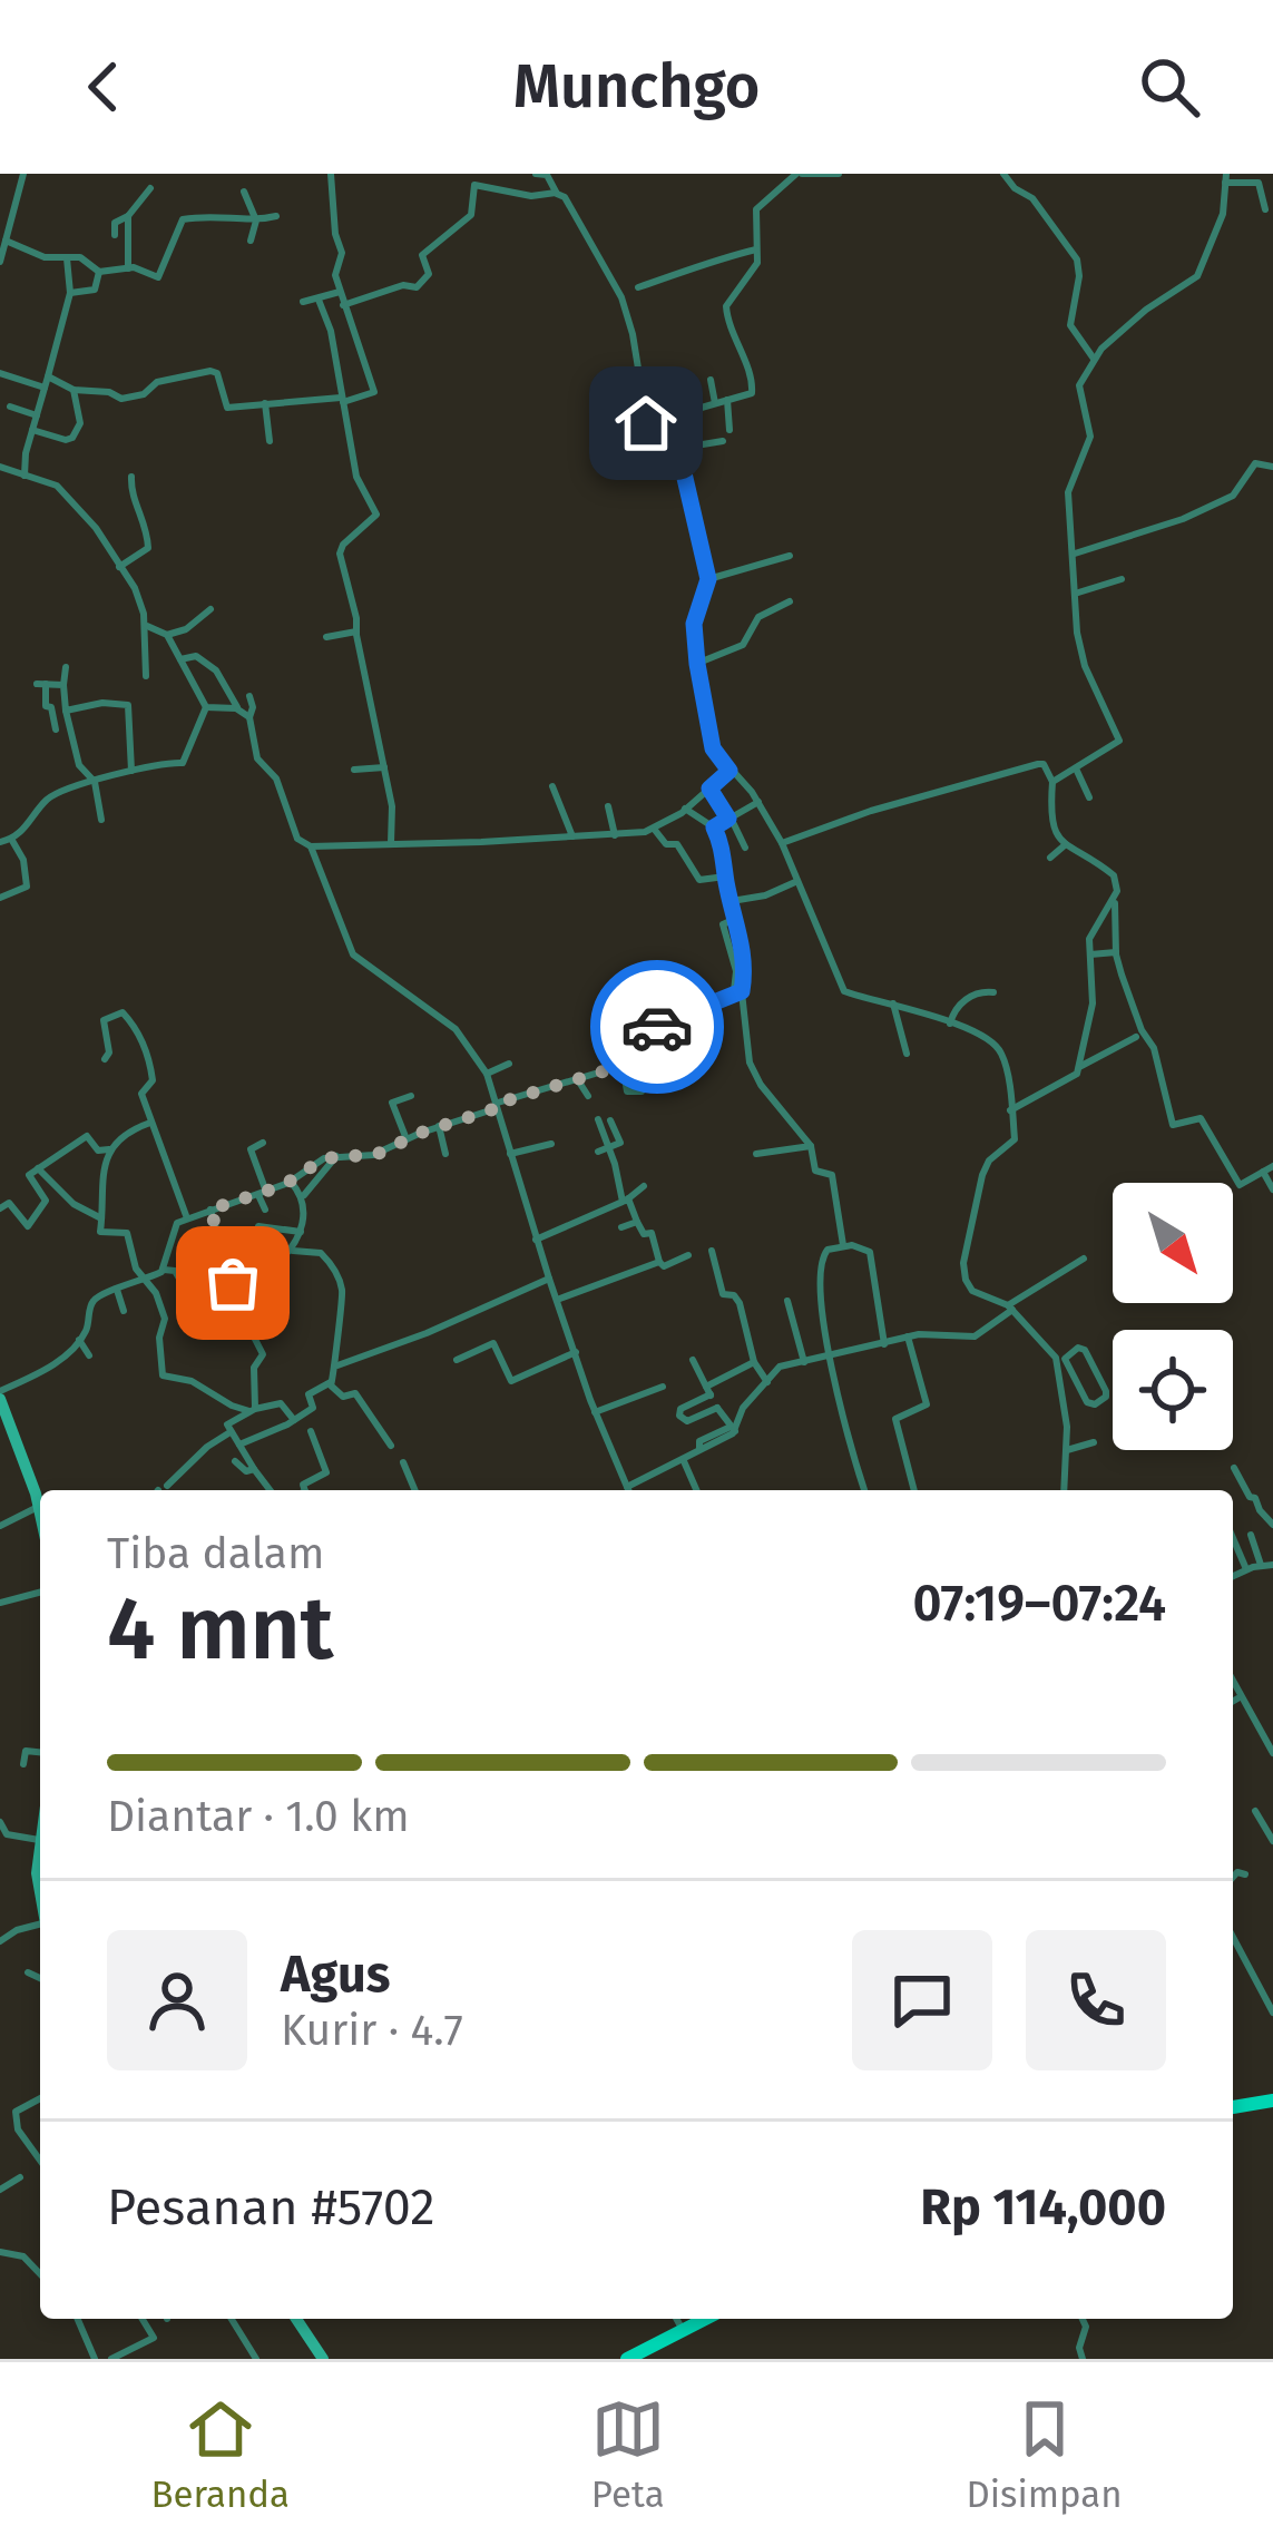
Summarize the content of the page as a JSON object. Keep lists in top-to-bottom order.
{
  "north": "bottom right",
  "page": {
    "header": "Munchgo",
    "heading": ["4 mnt", "Tiba dalam", "07:19–07:24"],
    "panel": [
      "Agus",
      "Kurir · 4.7",
      "Pesanan #5702",
      "Rp 114,000"
    ],
    "bar": "Diantar · 1.0 km",
    "tabs": ["Beranda", "Peta", "Disimpan"]
  }
}
